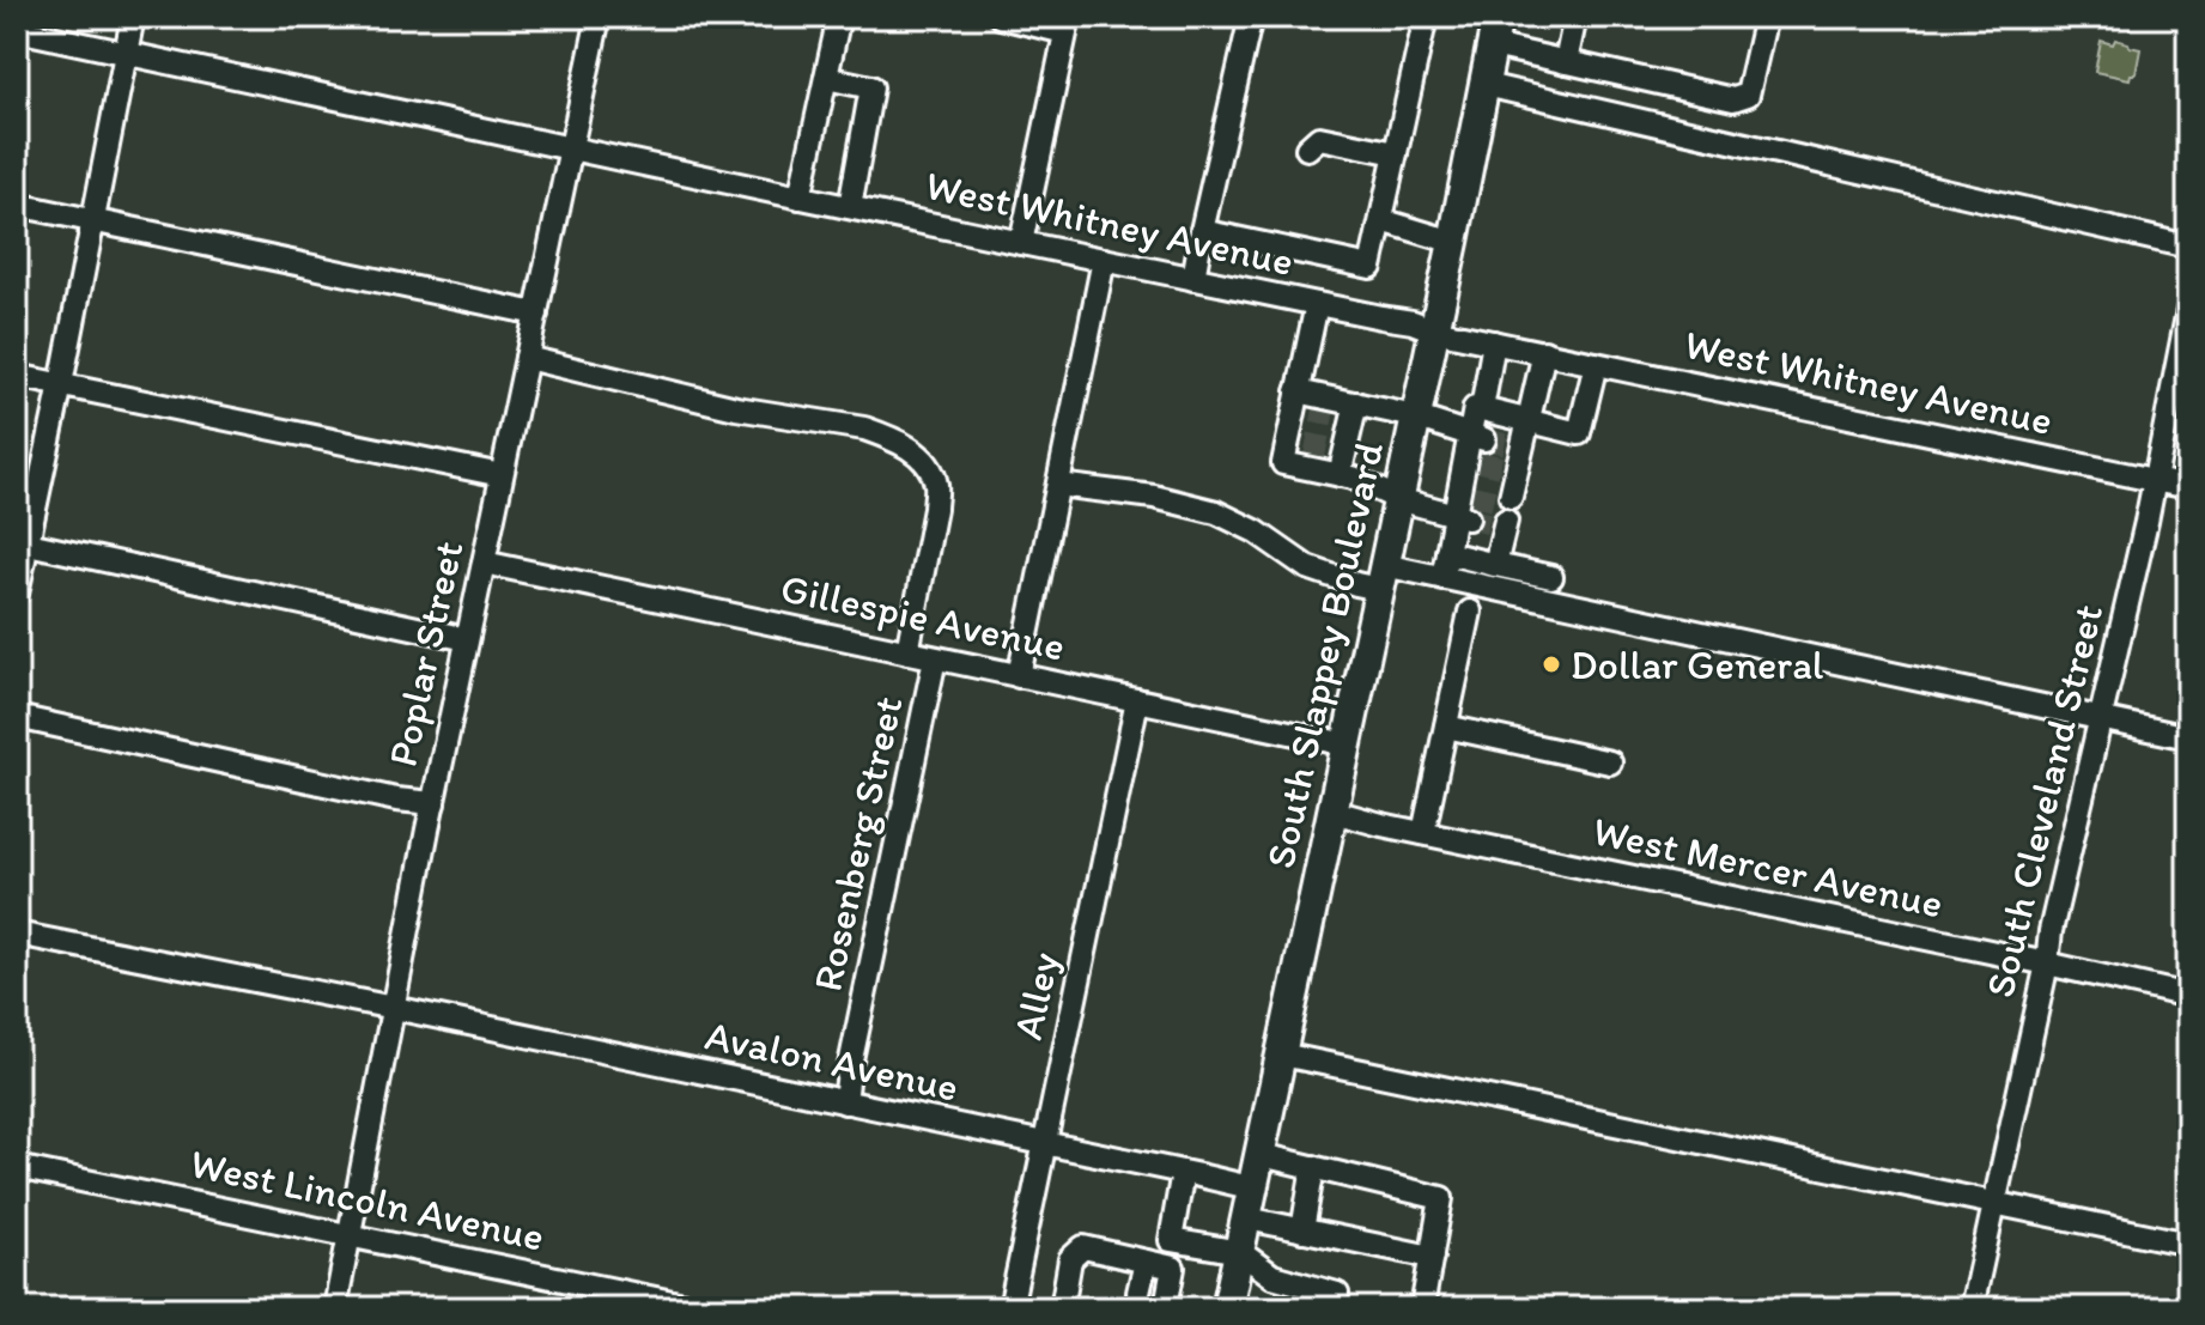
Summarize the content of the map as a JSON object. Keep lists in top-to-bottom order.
{
  "streets": {
    "main road": ["South Slappey Boulevard"],
    "street": [
      "West Whitney Avenue",
      "Gillespie Avenue",
      "Poplar Street",
      "South Cleveland Street",
      "Rosenberg Street",
      "West Mercer Avenue",
      "Alley",
      "Avalon Avenue",
      "West Lincoln Avenue"
    ]
  },
  "crossings": [
    ["West Whitney Avenue", "Poplar Street"],
    ["West Whitney Avenue", "South Slappey Boulevard"],
    ["West Whitney Avenue", "South Cleveland Street"],
    ["Gillespie Avenue", "Poplar Street"],
    ["Gillespie Avenue", "South Slappey Boulevard"],
    ["Gillespie Avenue", "Rosenberg Street"],
    ["Gillespie Avenue", "Alley"],
    ["Poplar Street", "Avalon Avenue"],
    ["Poplar Street", "West Lincoln Avenue"],
    ["South Slappey Boulevard", "West Mercer Avenue"],
    ["South Slappey Boulevard", "Avalon Avenue"],
    ["South Cleveland Street", "West Mercer Avenue"],
    ["Rosenberg Street", "Avalon Avenue"],
    ["Alley", "Avalon Avenue"]
  ],
  "places": ["Dollar General"]
}
